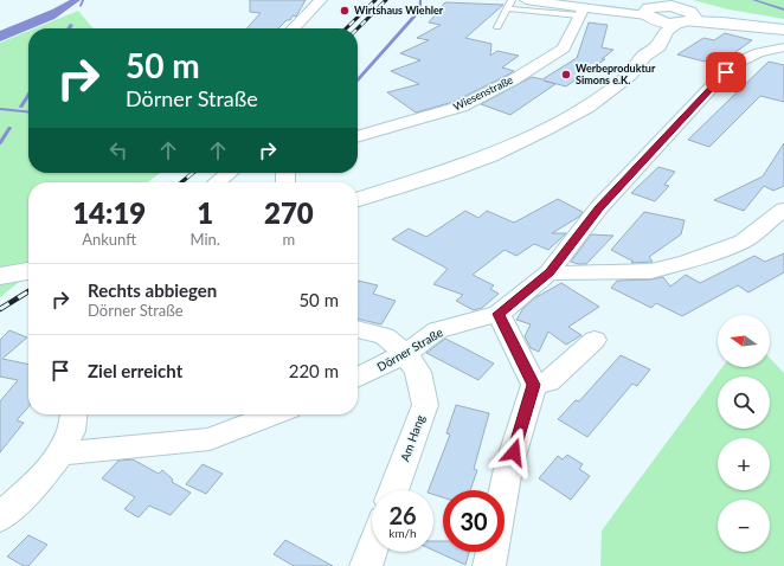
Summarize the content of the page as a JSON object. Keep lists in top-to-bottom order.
{
  "streets": {
    "street": ["Wiesenstraße", "Dörner Straße", "Am Hang"]
  },
  "crossings": [
    ["Dörner Straße", "Am Hang"]
  ],
  "places": ["Wirtshaus Wiehler", "Werbeproduktur Simons e.K."],
  "north": "left",
  "page": {
    "turn": ["50 m", "Dörner Straße"],
    "eta": [
      "14:19",
      "Ankunft",
      "1",
      "Min.",
      "270",
      "m"
    ],
    "list": [
      {
        "name": "Rechts abbiegen",
        "note": "Dörner Straße",
        "value": "50 m"
      },
      {
        "name": "Ziel erreicht",
        "value": "220 m"
      }
    ],
    "map_buttons": ["+", "−"],
    "speed": "26 km/h",
    "limit": "30"
  }
}
